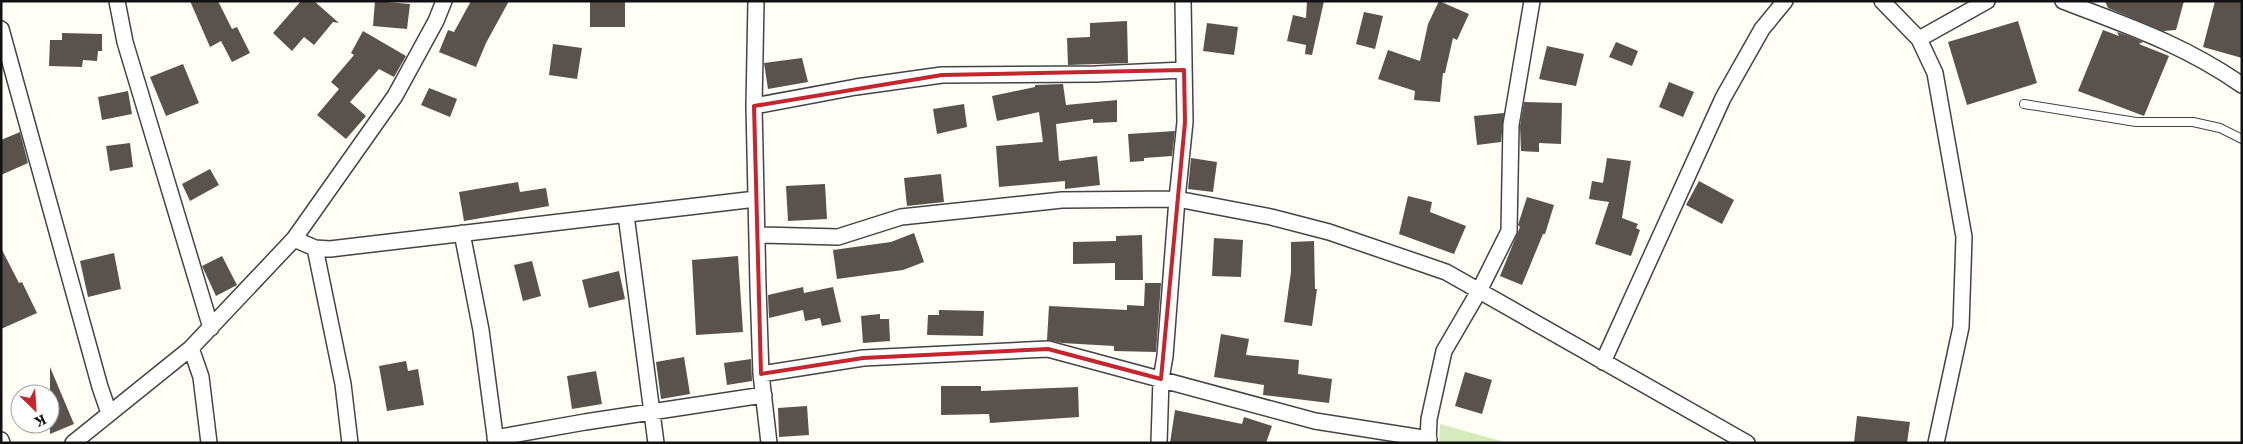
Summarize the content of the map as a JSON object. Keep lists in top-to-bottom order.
{
  "north": "bottom right"
}
